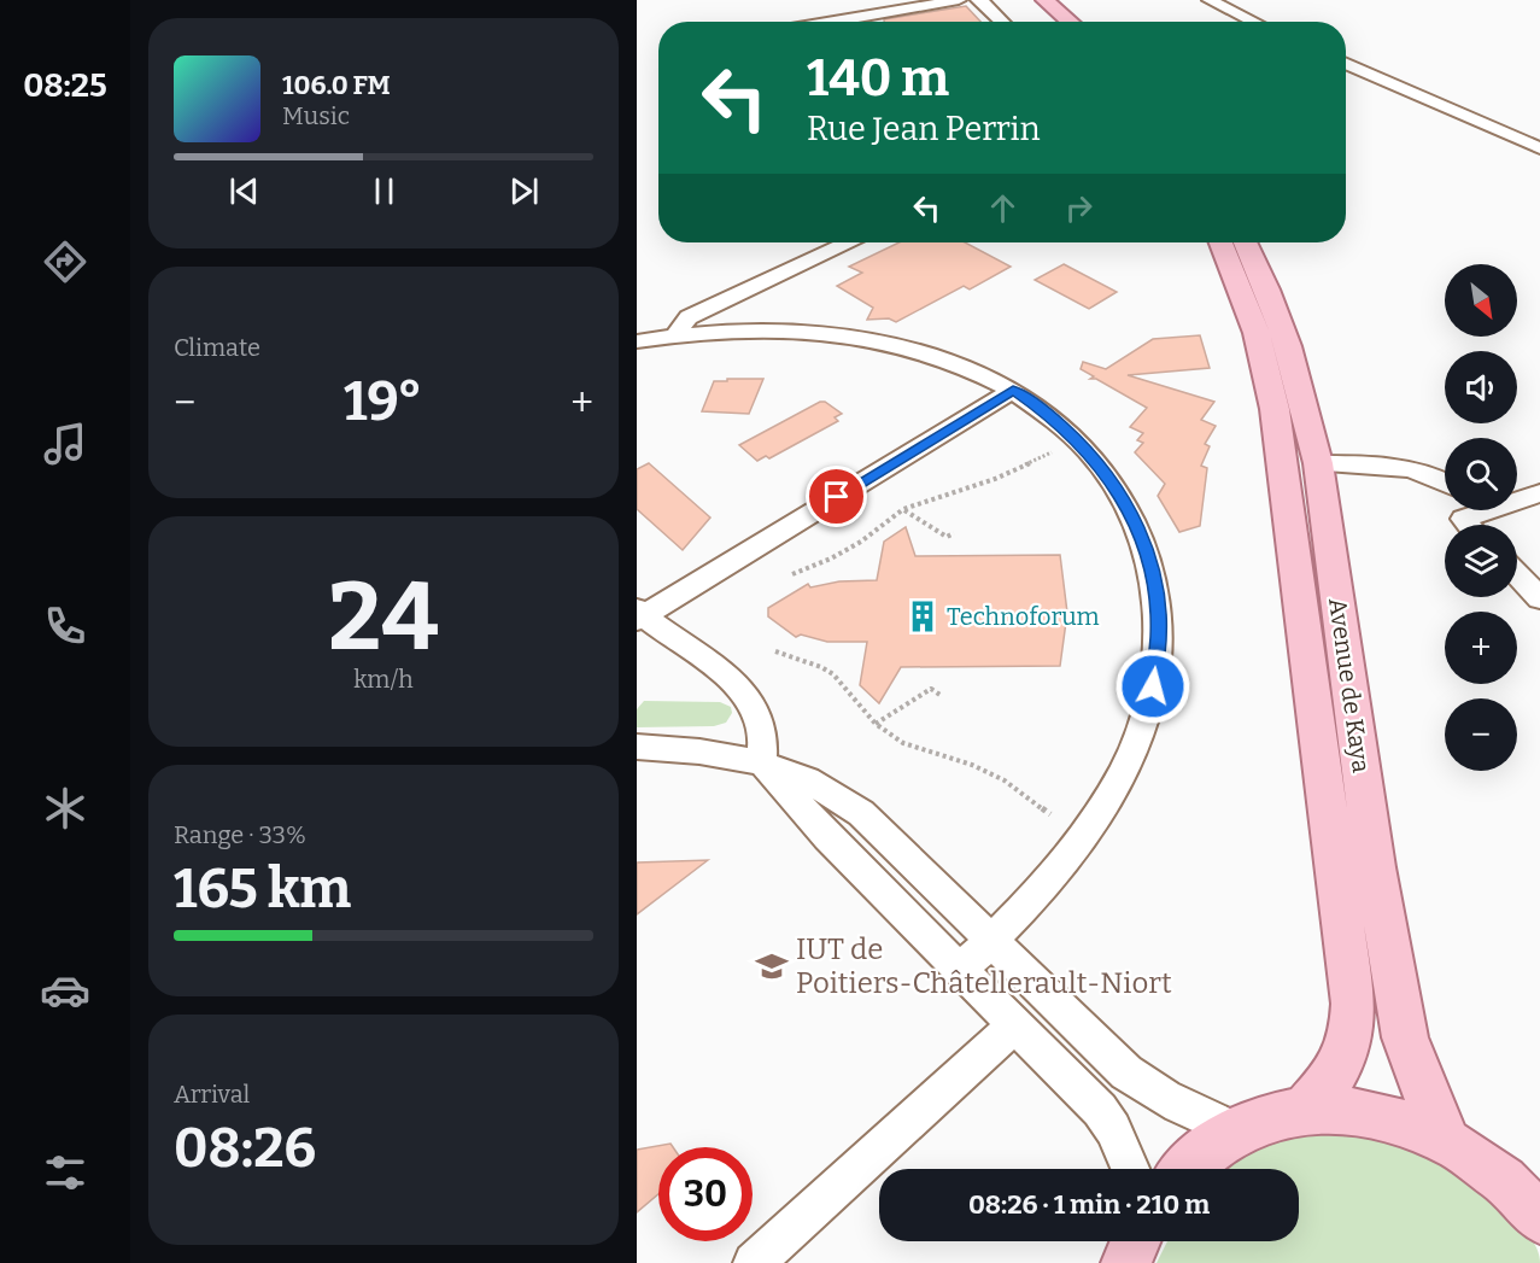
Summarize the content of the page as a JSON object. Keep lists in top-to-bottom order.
{
  "streets": {
    "main road": ["Avenue de Kaya"]
  },
  "places": {
    "building": ["Technoforum"],
    "school or university": ["IUT de Poitiers-Châtellerault-Niort"]
  },
  "north": "bottom right",
  "page": {
    "tabs": "08:25",
    "turn": ["140 m", "Rue Jean Perrin"],
    "song": ["106.0 FM", "Music"],
    "map_buttons": ["+", "−"],
    "tile": [
      "Climate",
      ["24", "km/h"],
      ["Range · 33%", "165 km"],
      ["Arrival", "08:26"]
    ],
    "heat": ["−", "19°", "+"],
    "limit": "30",
    "trip": "08:26 · 1 min · 210 m"
  }
}
